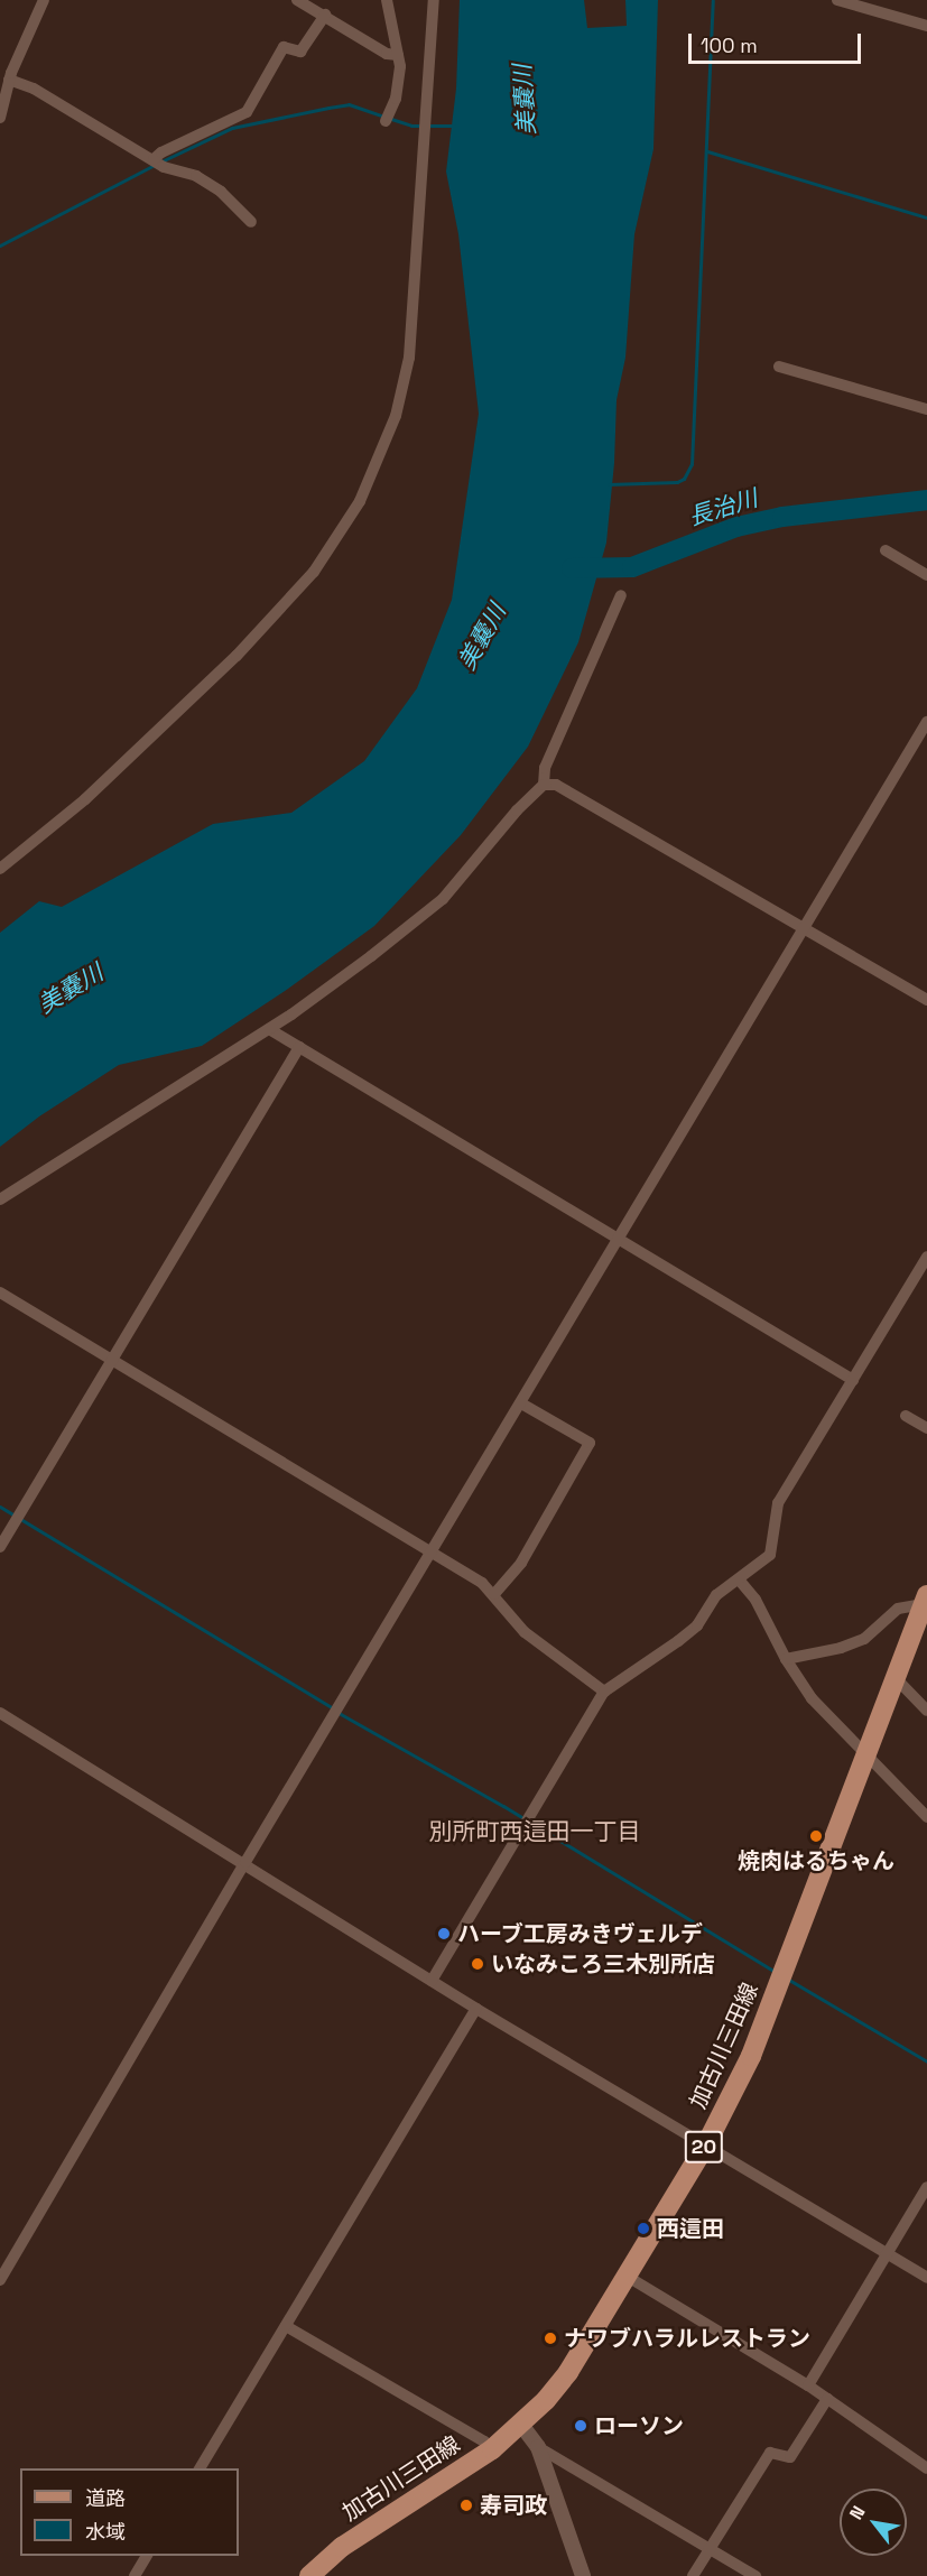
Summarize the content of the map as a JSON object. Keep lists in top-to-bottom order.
{
  "streets": {
    "main road": ["加古川三田線", "20"]
  },
  "districts": ["別所町西這田一丁目"],
  "water": ["美嚢川", "長治川"],
  "places": [
    "焼肉はるちゃん",
    "ハーブ工房みきヴェルデ",
    "いなみころ三木別所店",
    "西這田",
    "ナワブハラルレストラン",
    "ローソン",
    "寿司政"
  ],
  "legend": ["道路", "水域"],
  "scale_bar": "100 m",
  "north": "top left"
}
